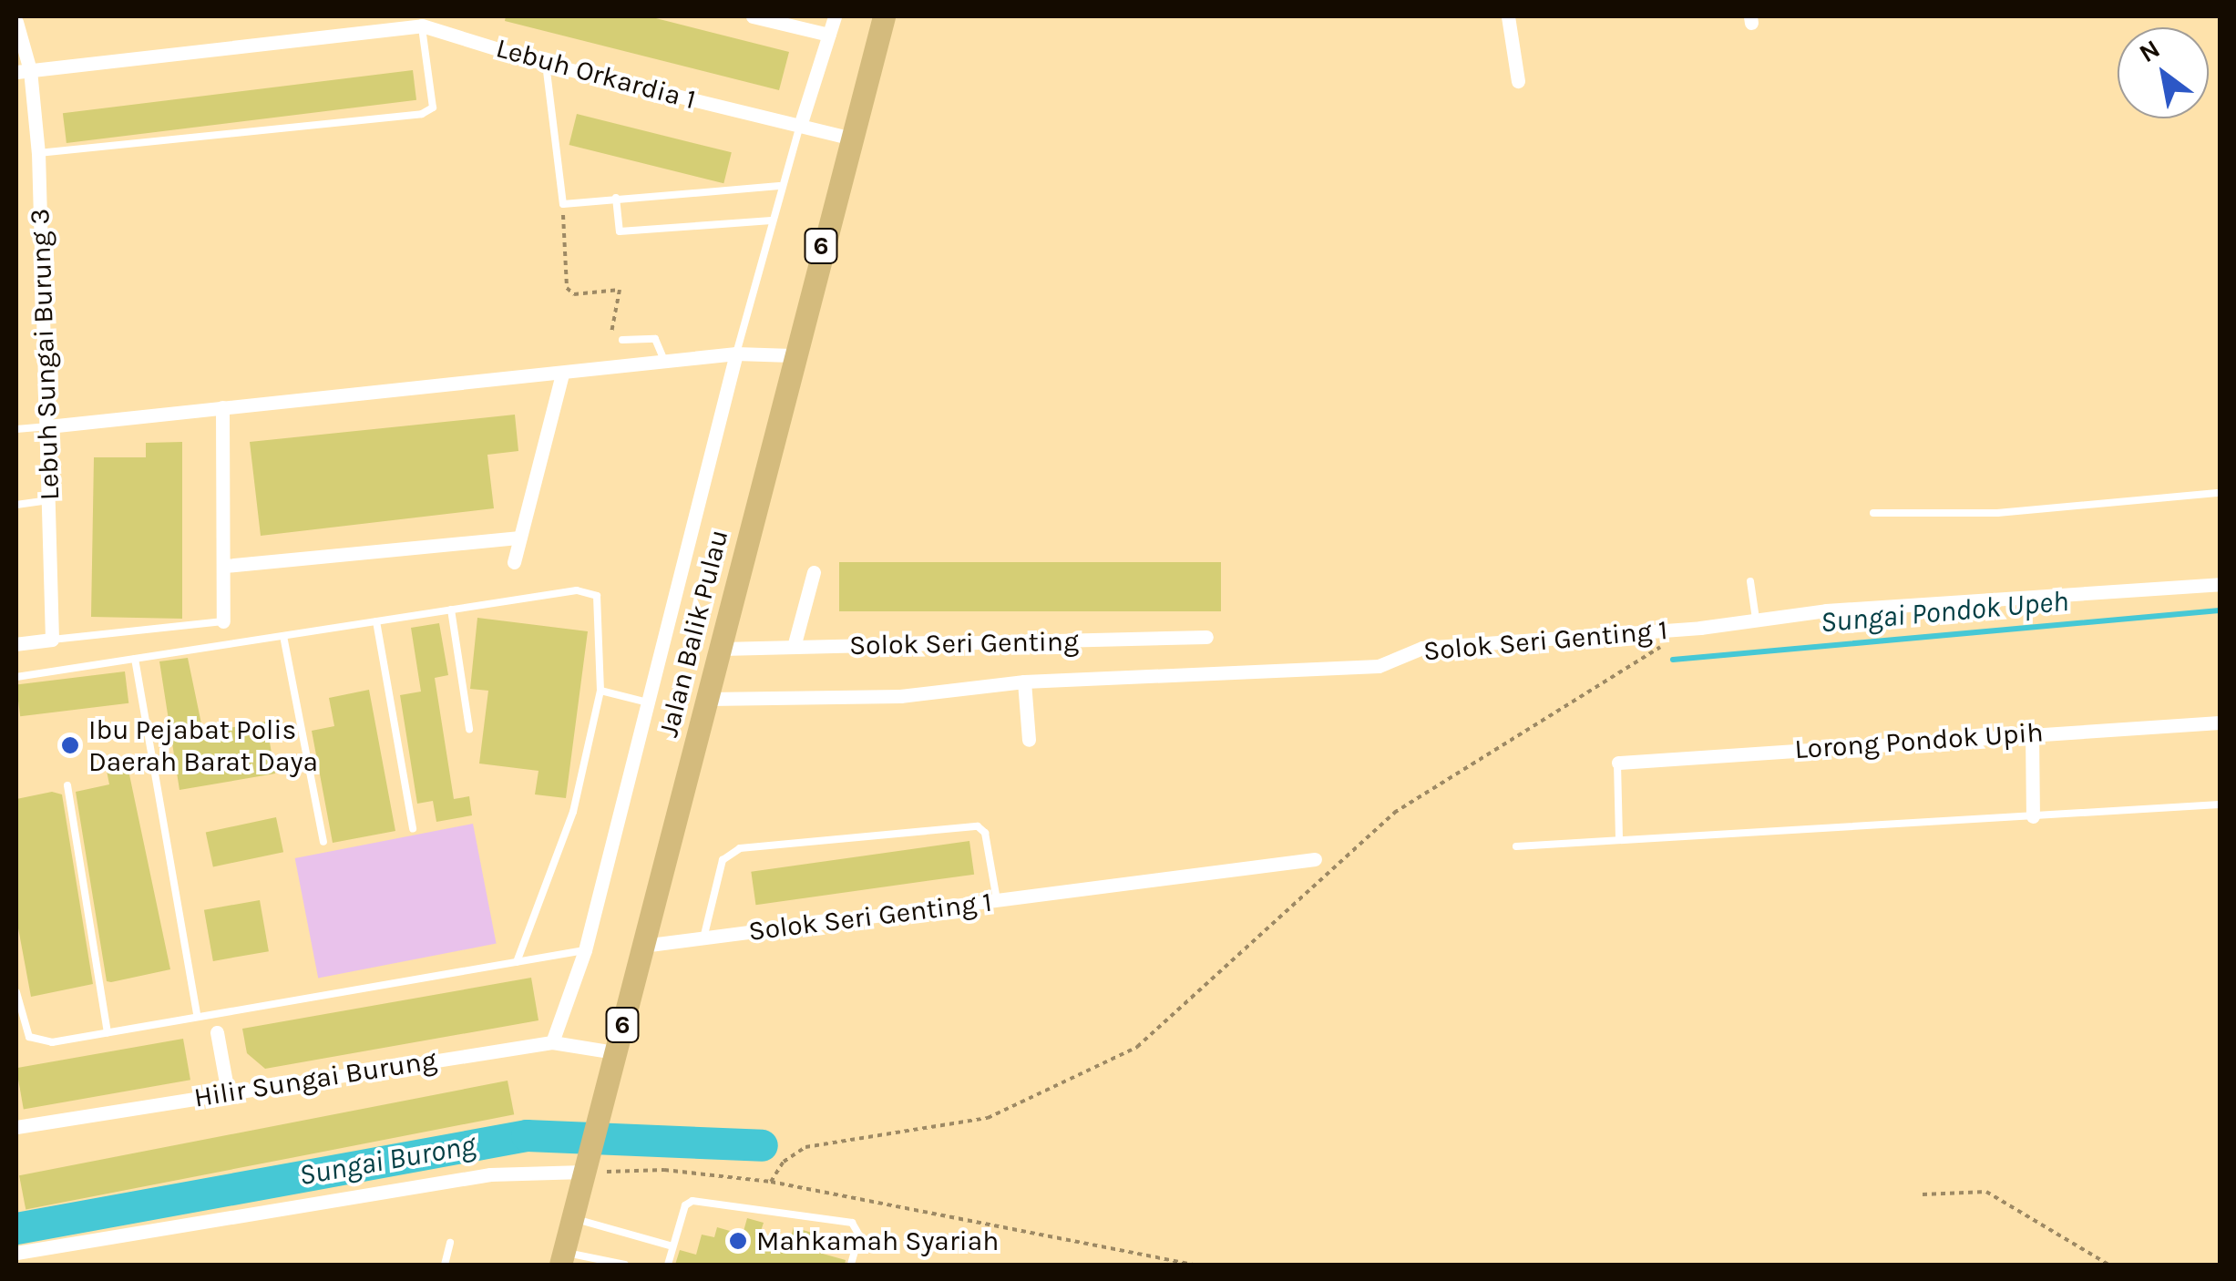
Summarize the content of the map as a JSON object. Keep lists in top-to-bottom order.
{
  "streets": {
    "main road": ["6", "Jalan Balik Pulau"],
    "street": [
      "Lebuh Orkardia 1",
      "Lebuh Sungai Burung 3",
      "Solok Seri Genting 1",
      "Solok Seri Genting",
      "Lorong Pondok Upih",
      "Hilir Sungai Burung"
    ]
  },
  "crossings": [
    ["Lebuh Orkardia 1", "Lebuh Sungai Burung 3"],
    ["Lebuh Orkardia 1", "Jalan Balik Pulau"],
    ["Jalan Balik Pulau", "Solok Seri Genting 1"],
    ["Jalan Balik Pulau", "Solok Seri Genting"],
    ["Jalan Balik Pulau", "Hilir Sungai Burung"]
  ],
  "water": ["Sungai Pondok Upeh", "Sungai Burong"],
  "places": ["Ibu Pejabat Polis Daerah Barat Daya", "Mahkamah Syariah"],
  "north": "top left"
}
